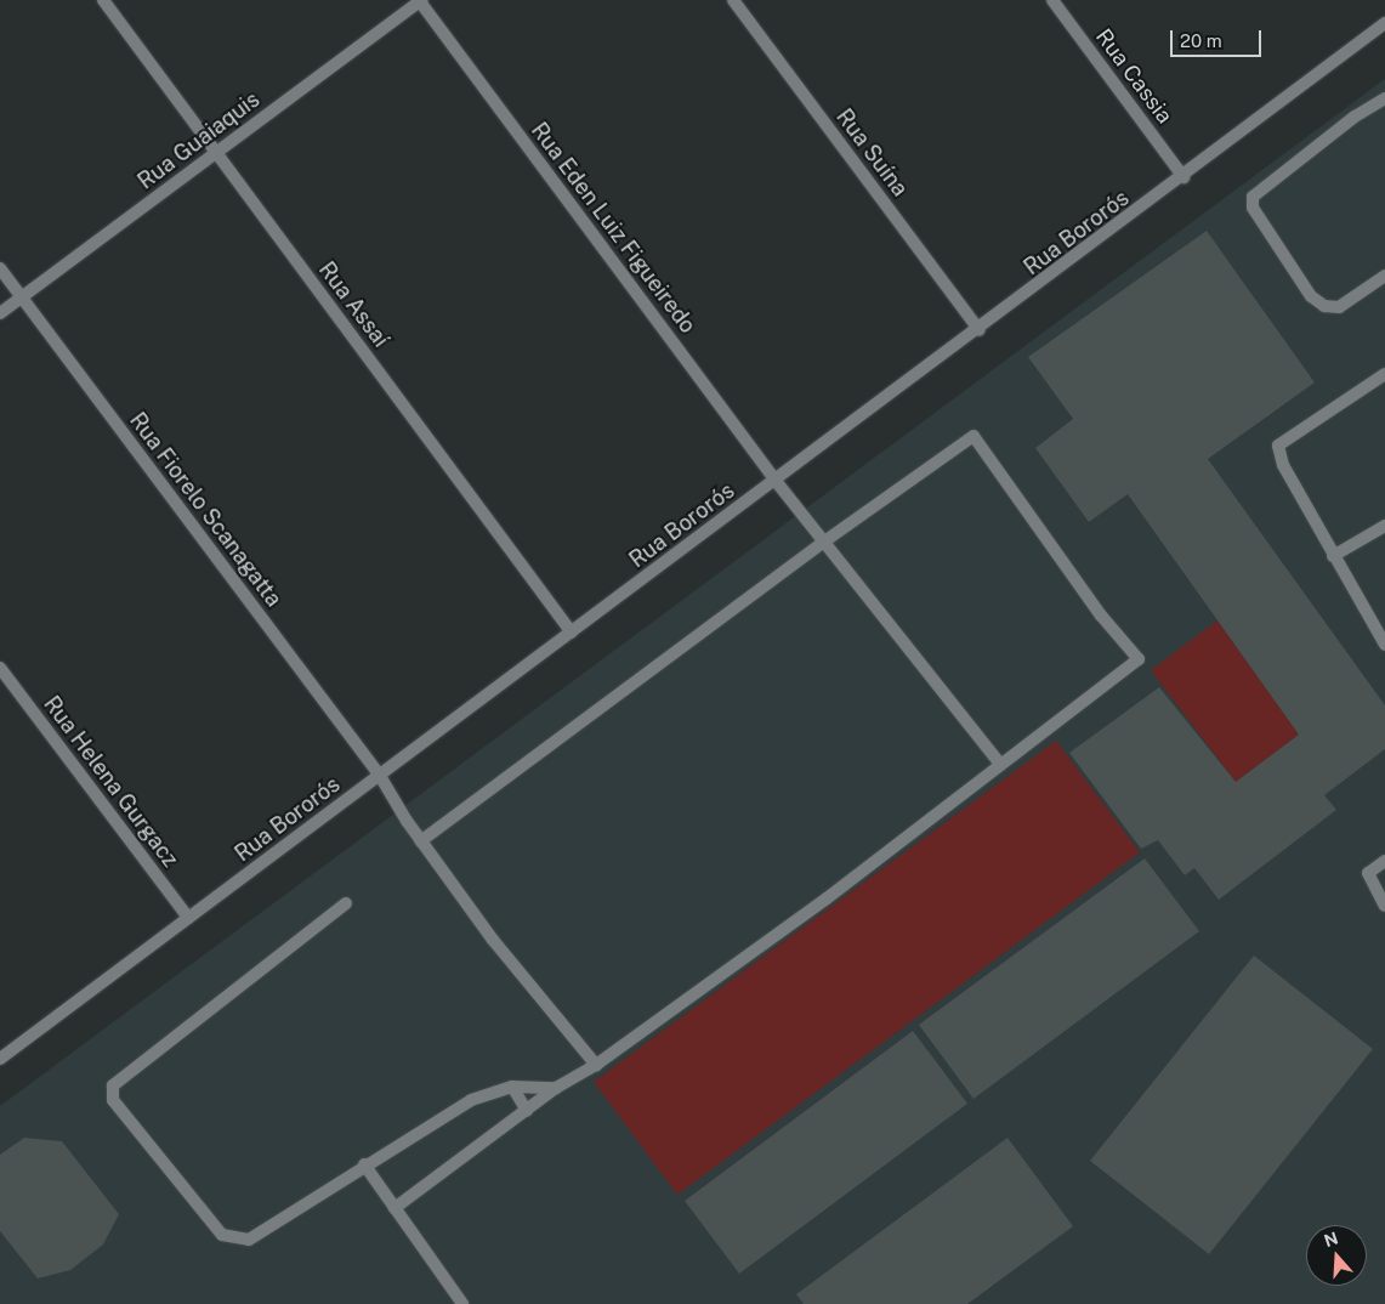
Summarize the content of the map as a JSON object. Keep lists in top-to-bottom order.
{
  "streets": {
    "street": [
      "Rua Cassia",
      "Rua Guaiaquis",
      "Rua Suína",
      "Rua Eden Luiz Figueiredo",
      "Rua Bororós",
      "Rua Assaí",
      "Rua Fiorelo Scanagatta",
      "Rua Helena Gurgacz"
    ]
  },
  "crossings": [
    ["Rua Cassia", "Rua Bororós"],
    ["Rua Guaiaquis", "Rua Eden Luiz Figueiredo"],
    ["Rua Guaiaquis", "Rua Assaí"],
    ["Rua Guaiaquis", "Rua Fiorelo Scanagatta"],
    ["Rua Suína", "Rua Bororós"],
    ["Rua Eden Luiz Figueiredo", "Rua Bororós"],
    ["Rua Bororós", "Rua Assaí"],
    ["Rua Bororós", "Rua Fiorelo Scanagatta"],
    ["Rua Bororós", "Rua Helena Gurgacz"]
  ],
  "scale_bar": "20 m",
  "north": "top"
}
